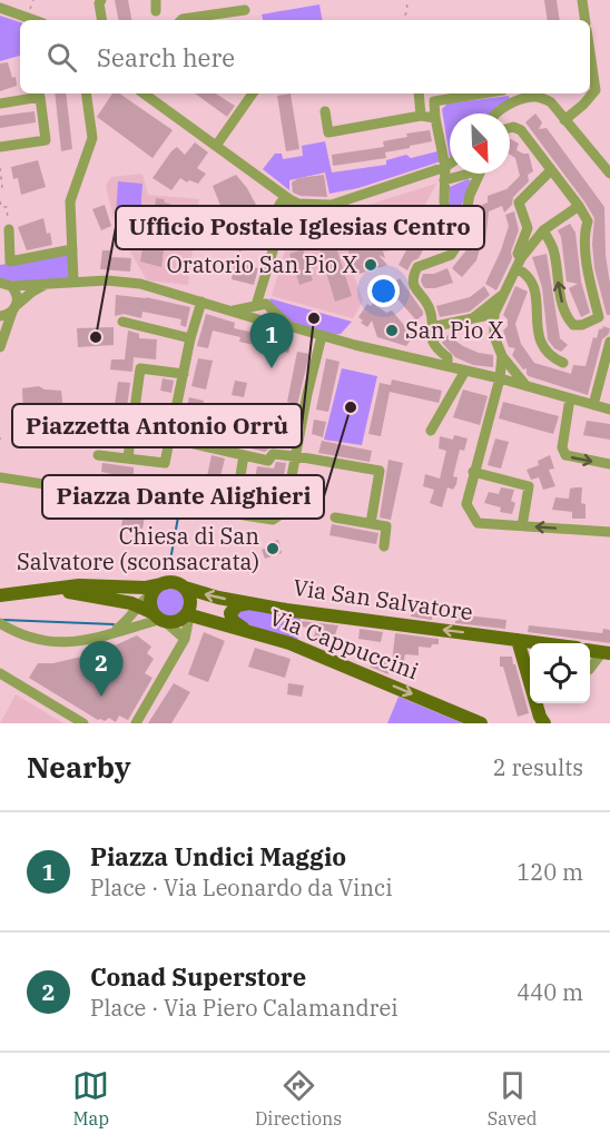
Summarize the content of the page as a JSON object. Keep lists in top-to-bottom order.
{
  "streets": {
    "main road": ["Via San Salvatore", "Via Cappuccini"]
  },
  "crossings": [
    ["Via San Salvatore", "Via Cappuccini"]
  ],
  "one_way": ["Via San Salvatore", "Via Cappuccini"],
  "places": [
    "Oratorio San Pio X",
    "Piazzetta Antonio Orrù",
    "San Pio X",
    "Ufficio Postale Iglesias Centro",
    "Piazza Dante Alighieri",
    "Chiesa di San Salvatore (sconsacrata)"
  ],
  "north": "bottom right",
  "page": {
    "search": "Search here",
    "pins": ["1", "2"],
    "heading": ["Nearby", "2 results"],
    "list": [
      {
        "mark": "1",
        "name": "Piazza Undici Maggio",
        "note": "Place · Via Leonardo da Vinci",
        "value": "120 m"
      },
      {
        "mark": "2",
        "name": "Conad Superstore",
        "note": "Place · Via Piero Calamandrei",
        "value": "440 m"
      }
    ],
    "nav": ["Map", "Directions", "Saved"]
  }
}
